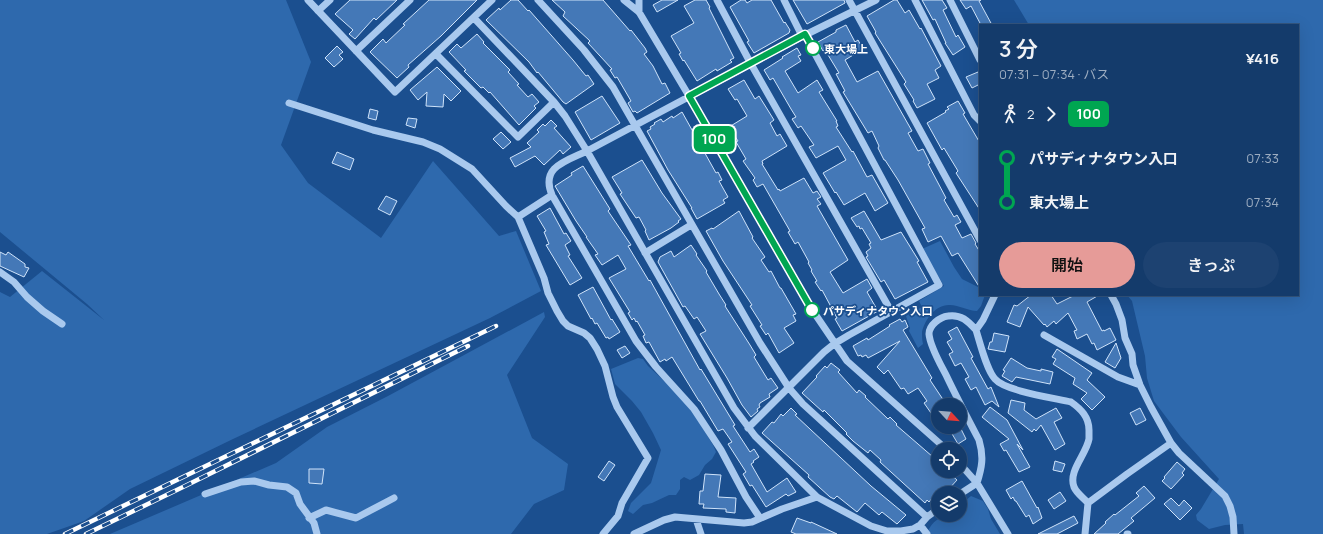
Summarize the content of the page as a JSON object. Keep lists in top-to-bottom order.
{
  "places": ["東大場上", "パサディナタウン入口"],
  "lines": ["bus line 100"],
  "north": "bottom right",
  "page": {
    "on_map": "100",
    "heading": ["3 分", "07:31 – 07:34 · バス", "¥416"],
    "legs": ["2", "100"],
    "list": [
      {
        "name": "パサディナタウン入口",
        "value": "07:33"
      },
      {
        "name": "東大場上",
        "value": "07:34"
      }
    ],
    "buttons": ["開始", "きっぷ"]
  }
}
